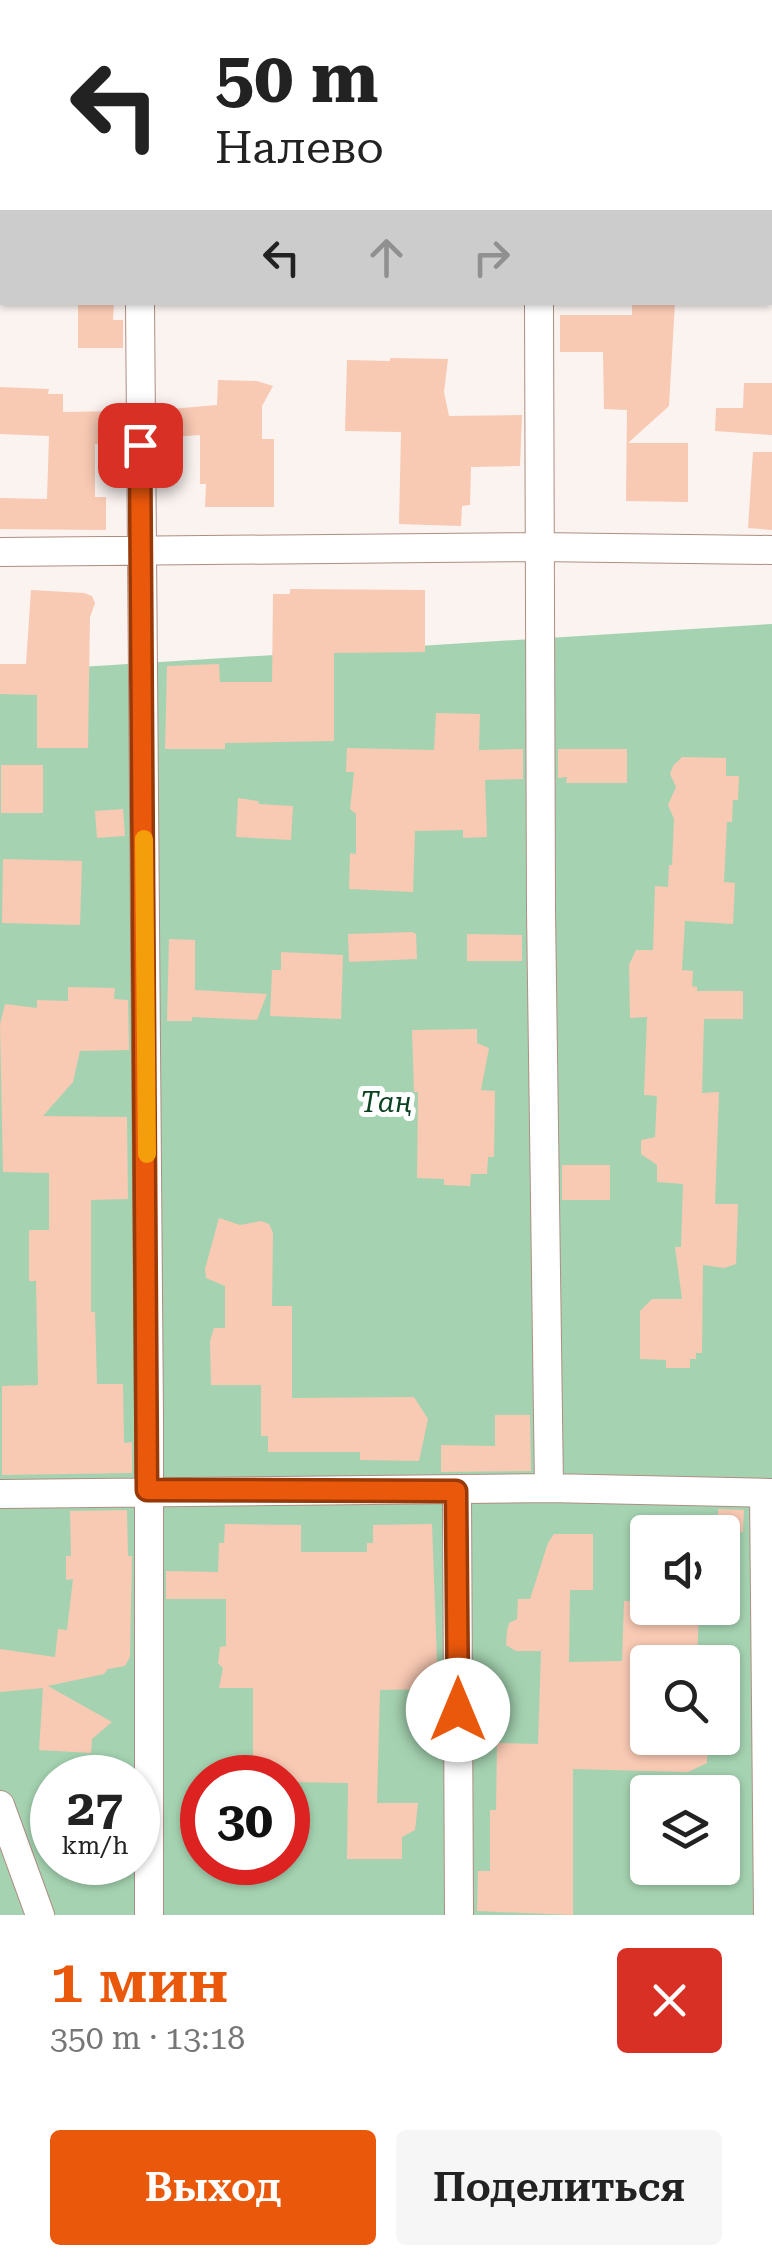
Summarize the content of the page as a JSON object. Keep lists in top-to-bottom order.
{
  "parks": ["Таң"],
  "page": {
    "turn": ["50 m", "Налево"],
    "speed": "27 km/h",
    "limit": "30",
    "heading": ["1 мин", "350 m · 13:18"],
    "buttons": ["Выход", "Поделиться"]
  }
}
